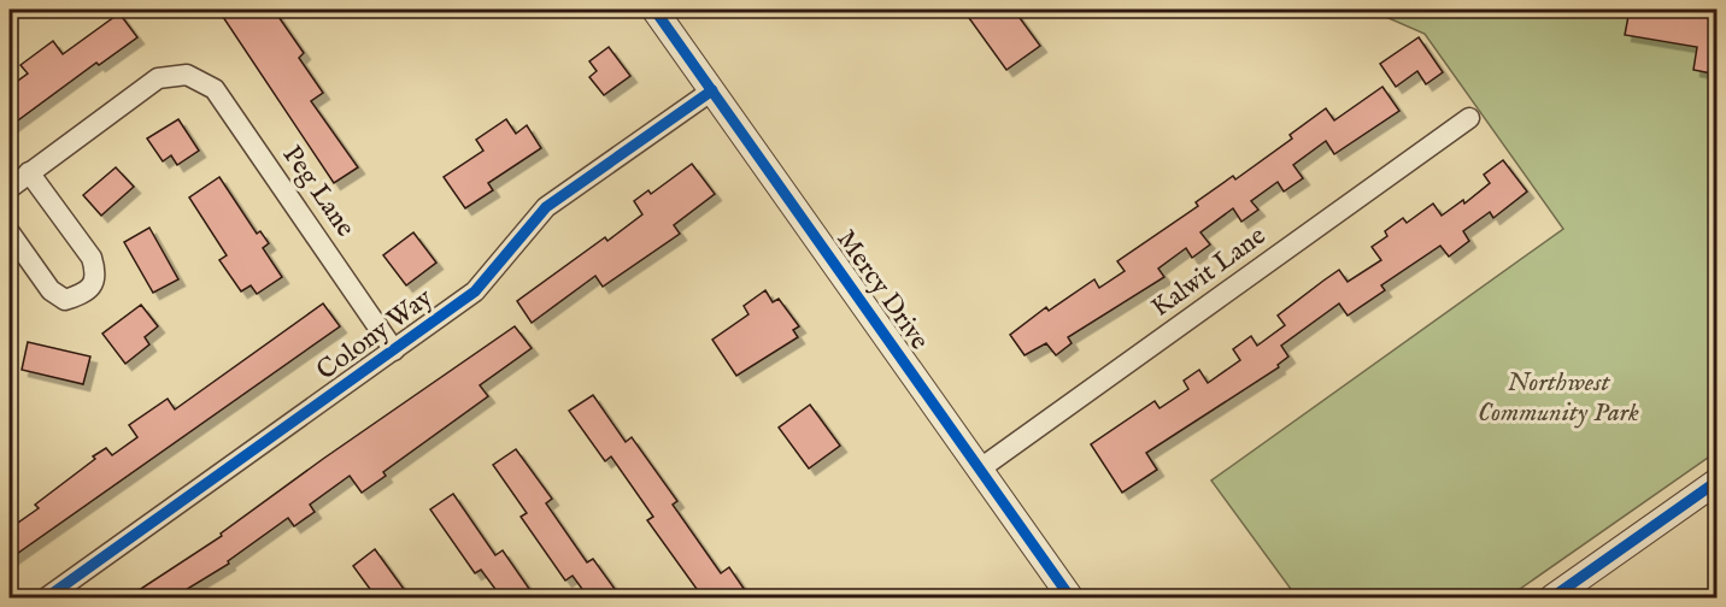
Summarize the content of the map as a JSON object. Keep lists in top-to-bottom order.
{
  "streets": {
    "street": [
      "Peg Lane",
      "Kalwit Lane",
      "Mercy Drive",
      "Colony Way"
    ]
  },
  "crossings": [
    ["Peg Lane", "Colony Way"],
    ["Kalwit Lane", "Mercy Drive"],
    ["Mercy Drive", "Colony Way"]
  ],
  "parks": ["Northwest Community Park"]
}
